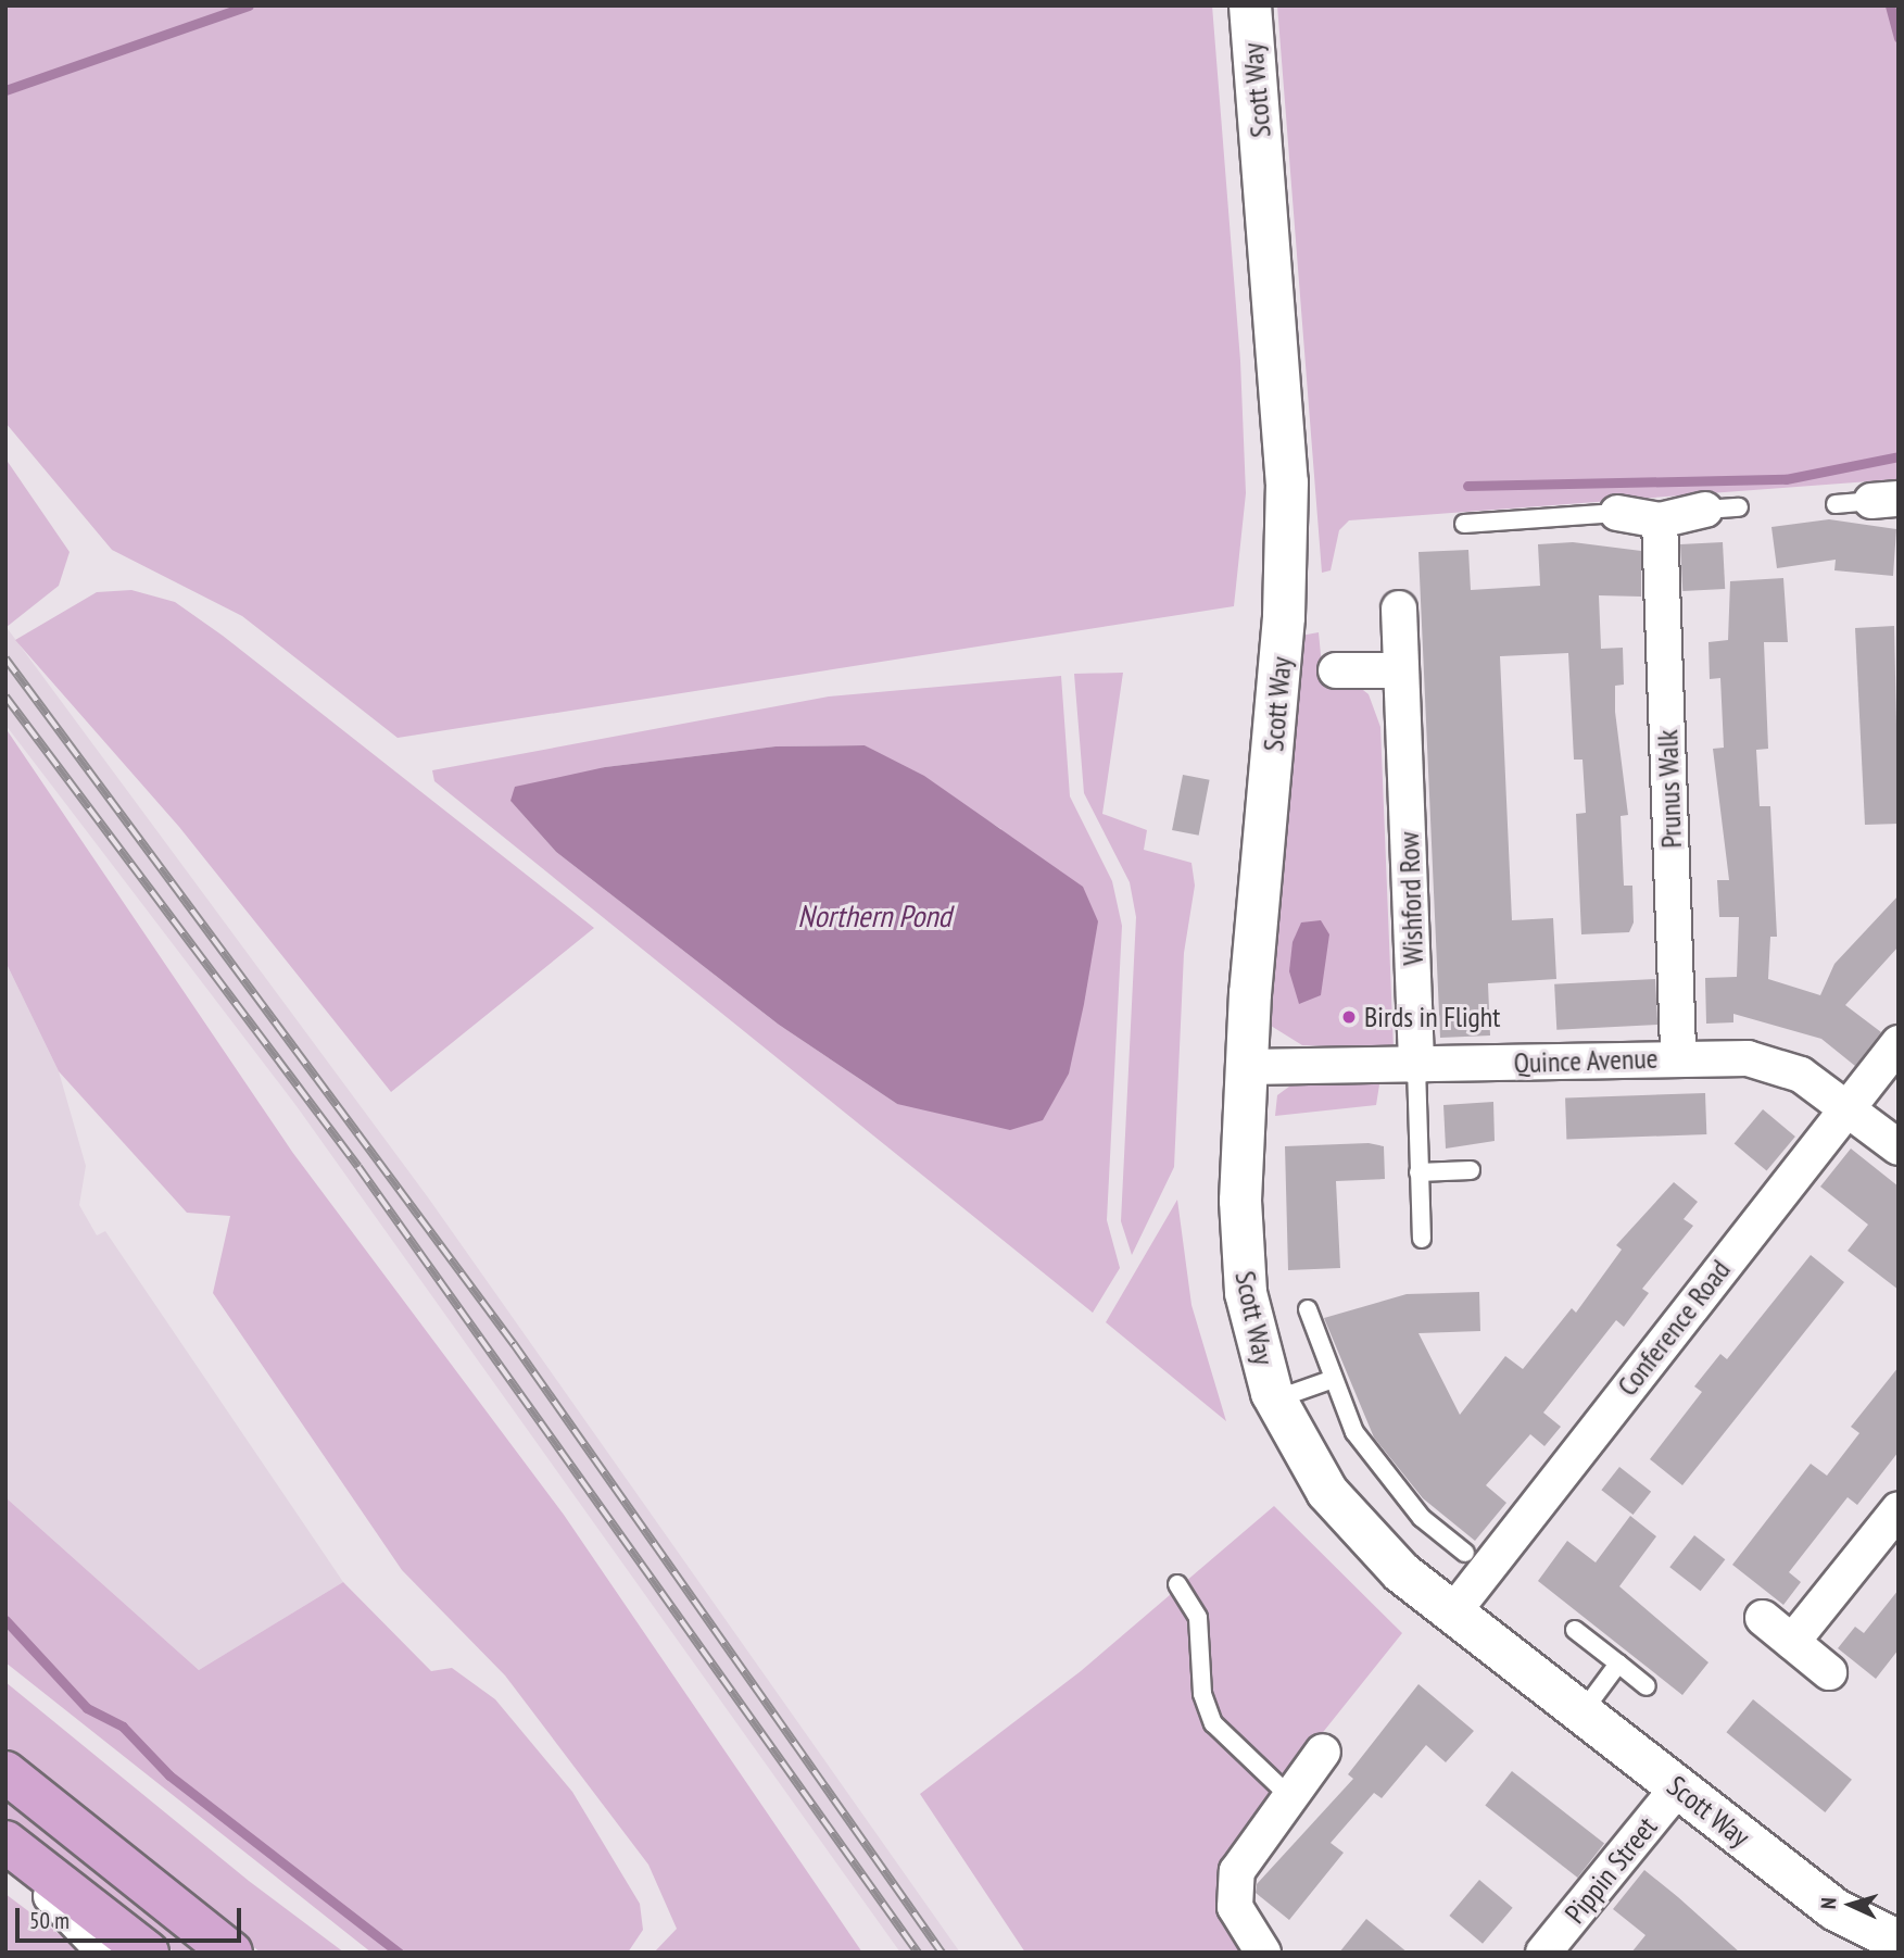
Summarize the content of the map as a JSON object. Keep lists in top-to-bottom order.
{
  "streets": {
    "street": [
      "Scott Way",
      "Prunus Walk",
      "Wishford Row",
      "Quince Avenue",
      "Conference Road",
      "Pippin Street"
    ]
  },
  "crossings": [
    ["Scott Way", "Quince Avenue"],
    ["Scott Way", "Conference Road"],
    ["Scott Way", "Pippin Street"],
    ["Prunus Walk", "Quince Avenue"],
    ["Wishford Row", "Quince Avenue"],
    ["Quince Avenue", "Conference Road"]
  ],
  "water": ["Northern Pond"],
  "places": ["Birds in Flight"],
  "scale_bar": "50 m",
  "north": "left"
}
